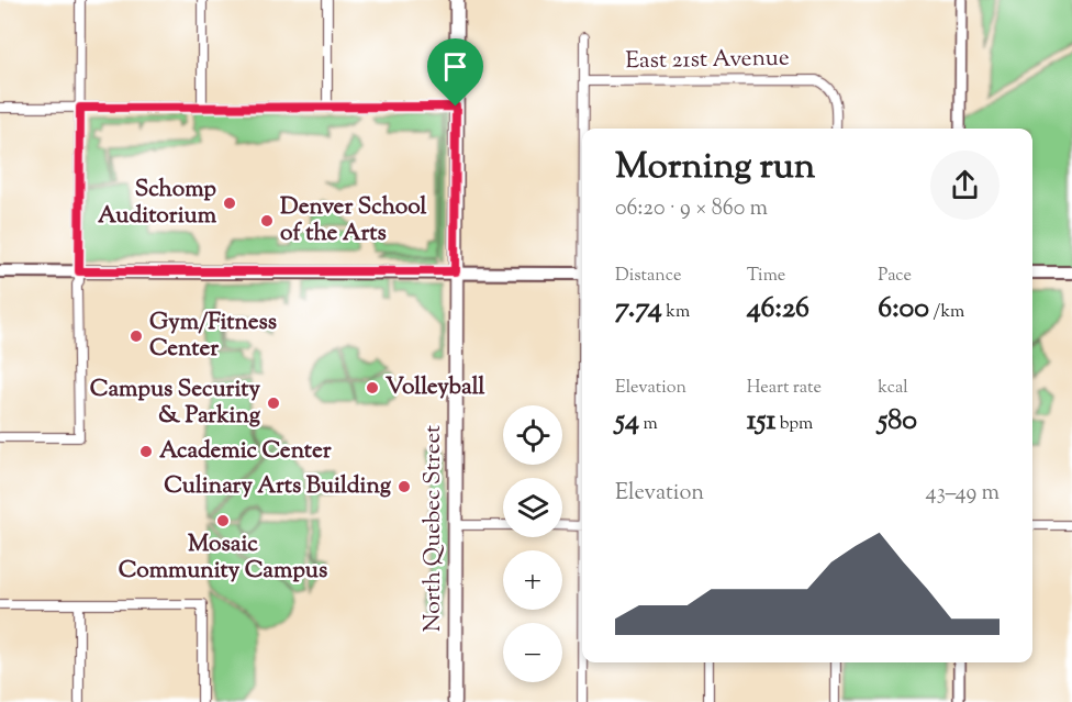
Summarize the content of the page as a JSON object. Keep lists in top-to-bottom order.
{
  "streets": {
    "main road": ["North Quebec Street"],
    "street": ["East 21st Avenue"]
  },
  "places": [
    "Schomp Auditorium",
    "Denver School of the Arts",
    "Gym/Fitness Center",
    "Volleyball",
    "Campus Security & Parking",
    "Academic Center",
    "Culinary Arts Building",
    "Mosaic Community Campus"
  ],
  "page": {
    "heading": ["Morning run", "06:20 · 9 × 860 m"],
    "stats": [
      ["Distance", "7.74 km"],
      ["Time", "46:26"],
      ["Pace", "6:00 /km"],
      ["Elevation", "54 m"],
      ["Heart rate", "151 bpm"],
      ["kcal", "580"]
    ],
    "map_buttons": ["+", "−"],
    "chart": ["Elevation", "43–49 m"]
  }
}
